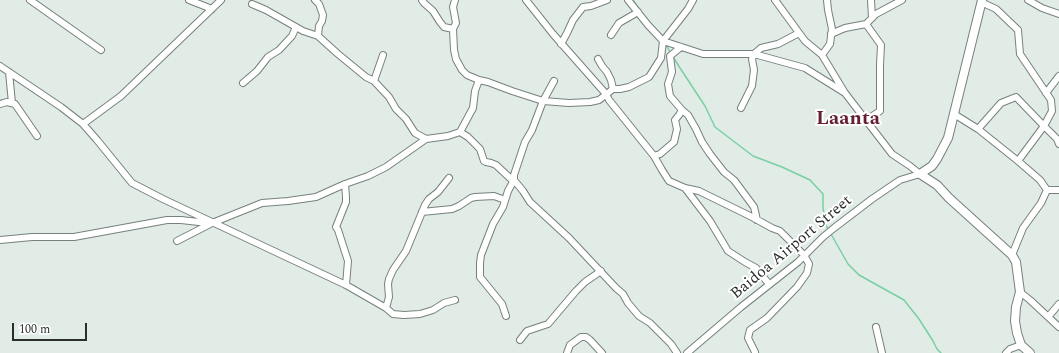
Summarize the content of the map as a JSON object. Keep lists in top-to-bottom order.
{
  "streets": {
    "street": ["Baidoa Airport Street"]
  },
  "districts": ["Laanta"],
  "scale_bar": "100 m"
}
